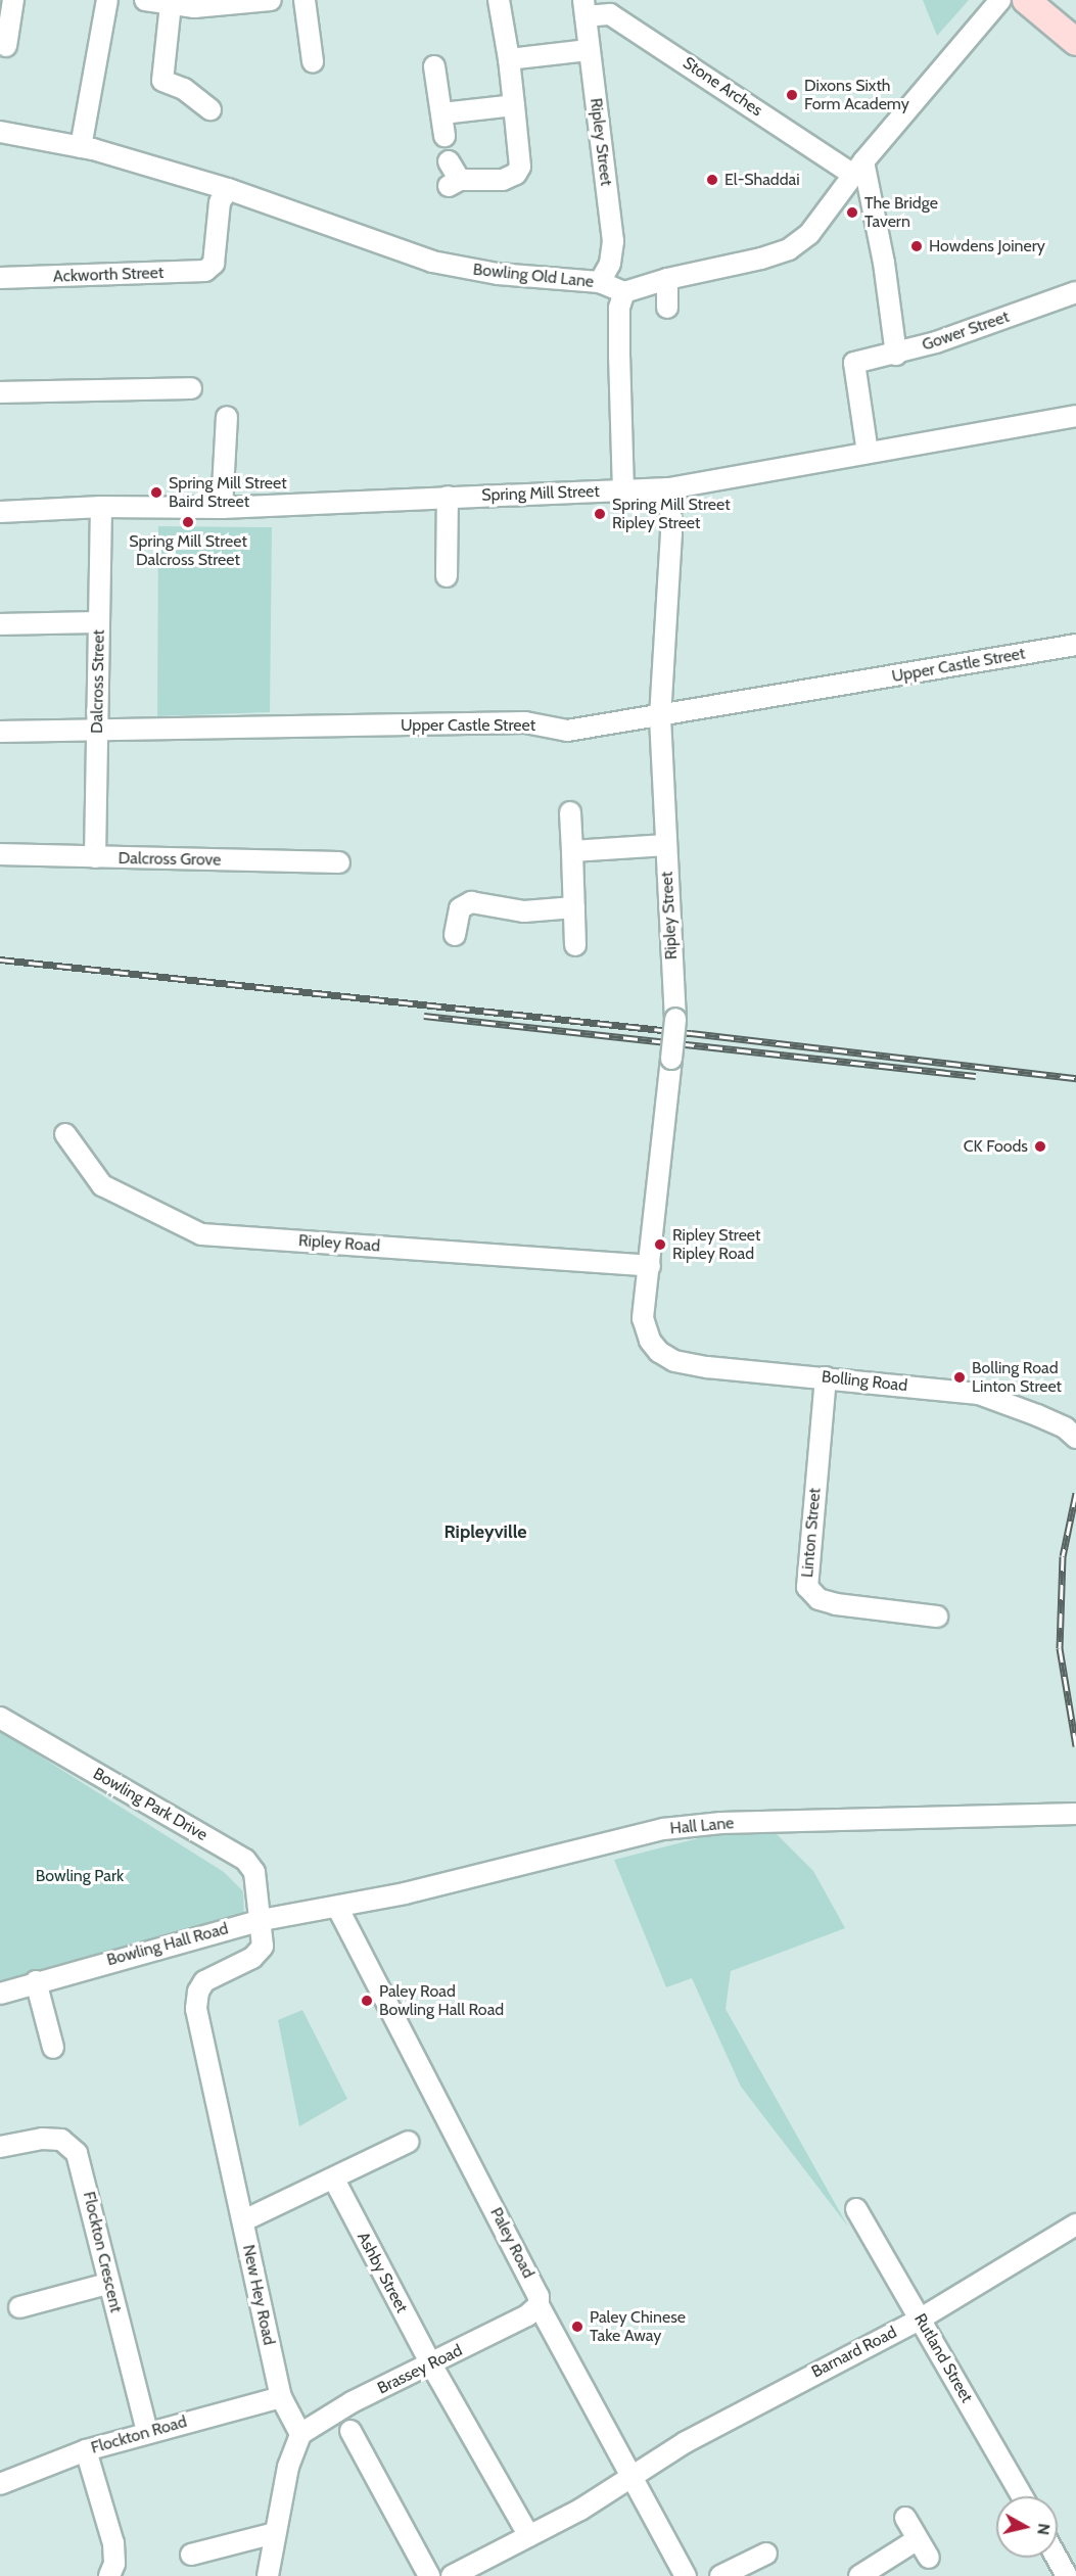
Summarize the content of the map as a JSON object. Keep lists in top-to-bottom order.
{
  "streets": {
    "street": [
      "Stone Arches",
      "Ripley Street",
      "Ackworth Street",
      "Bowling Old Lane",
      "Gower Street",
      "Spring Mill Street",
      "Upper Castle Street",
      "Dalcross Street",
      "Dalcross Grove",
      "Ripley Road",
      "Bolling Road",
      "Linton Street",
      "Bowling Park Drive",
      "Hall Lane",
      "Bowling Hall Road",
      "Paley Road",
      "Flockton Crescent",
      "Ashby Street",
      "New Hey Road",
      "Barnard Road",
      "Rutland Street",
      "Brassey Road",
      "Flockton Road"
    ]
  },
  "crossings": [
    ["Stone Arches", "Ripley Street"],
    ["Ripley Street", "Bowling Old Lane"],
    ["Ripley Street", "Spring Mill Street"],
    ["Ripley Street", "Upper Castle Street"],
    ["Ripley Street", "Ripley Road"],
    ["Ripley Street", "Bolling Road"],
    ["Ackworth Street", "Bowling Old Lane"],
    ["Gower Street", "Spring Mill Street"],
    ["Spring Mill Street", "Dalcross Street"],
    ["Upper Castle Street", "Dalcross Street"],
    ["Dalcross Street", "Dalcross Grove"],
    ["Bolling Road", "Linton Street"],
    ["Bowling Park Drive", "Bowling Hall Road"],
    ["Bowling Park Drive", "New Hey Road"],
    ["Hall Lane", "Bowling Hall Road"],
    ["Hall Lane", "Paley Road"],
    ["Bowling Hall Road", "Paley Road"],
    ["Paley Road", "Barnard Road"],
    ["Paley Road", "Brassey Road"],
    ["Flockton Crescent", "Flockton Road"],
    ["Ashby Street", "Barnard Road"],
    ["Ashby Street", "Brassey Road"],
    ["New Hey Road", "Brassey Road"],
    ["New Hey Road", "Flockton Road"],
    ["Barnard Road", "Rutland Street"]
  ],
  "districts": ["Ripleyville"],
  "parks": ["Bowling Park"],
  "places": [
    "Dixons Sixth Form Academy",
    "El-Shaddai",
    "The Bridge Tavern",
    "Howdens Joinery",
    "Spring Mill Street Baird Street",
    "Spring Mill Street Ripley Street",
    "Spring Mill Street Dalcross Street",
    "CK Foods",
    "Ripley Street Ripley Road",
    "Bolling Road Linton Street",
    "Paley Road Bowling Hall Road",
    "Paley Chinese Take Away"
  ],
  "north": "right"
}
